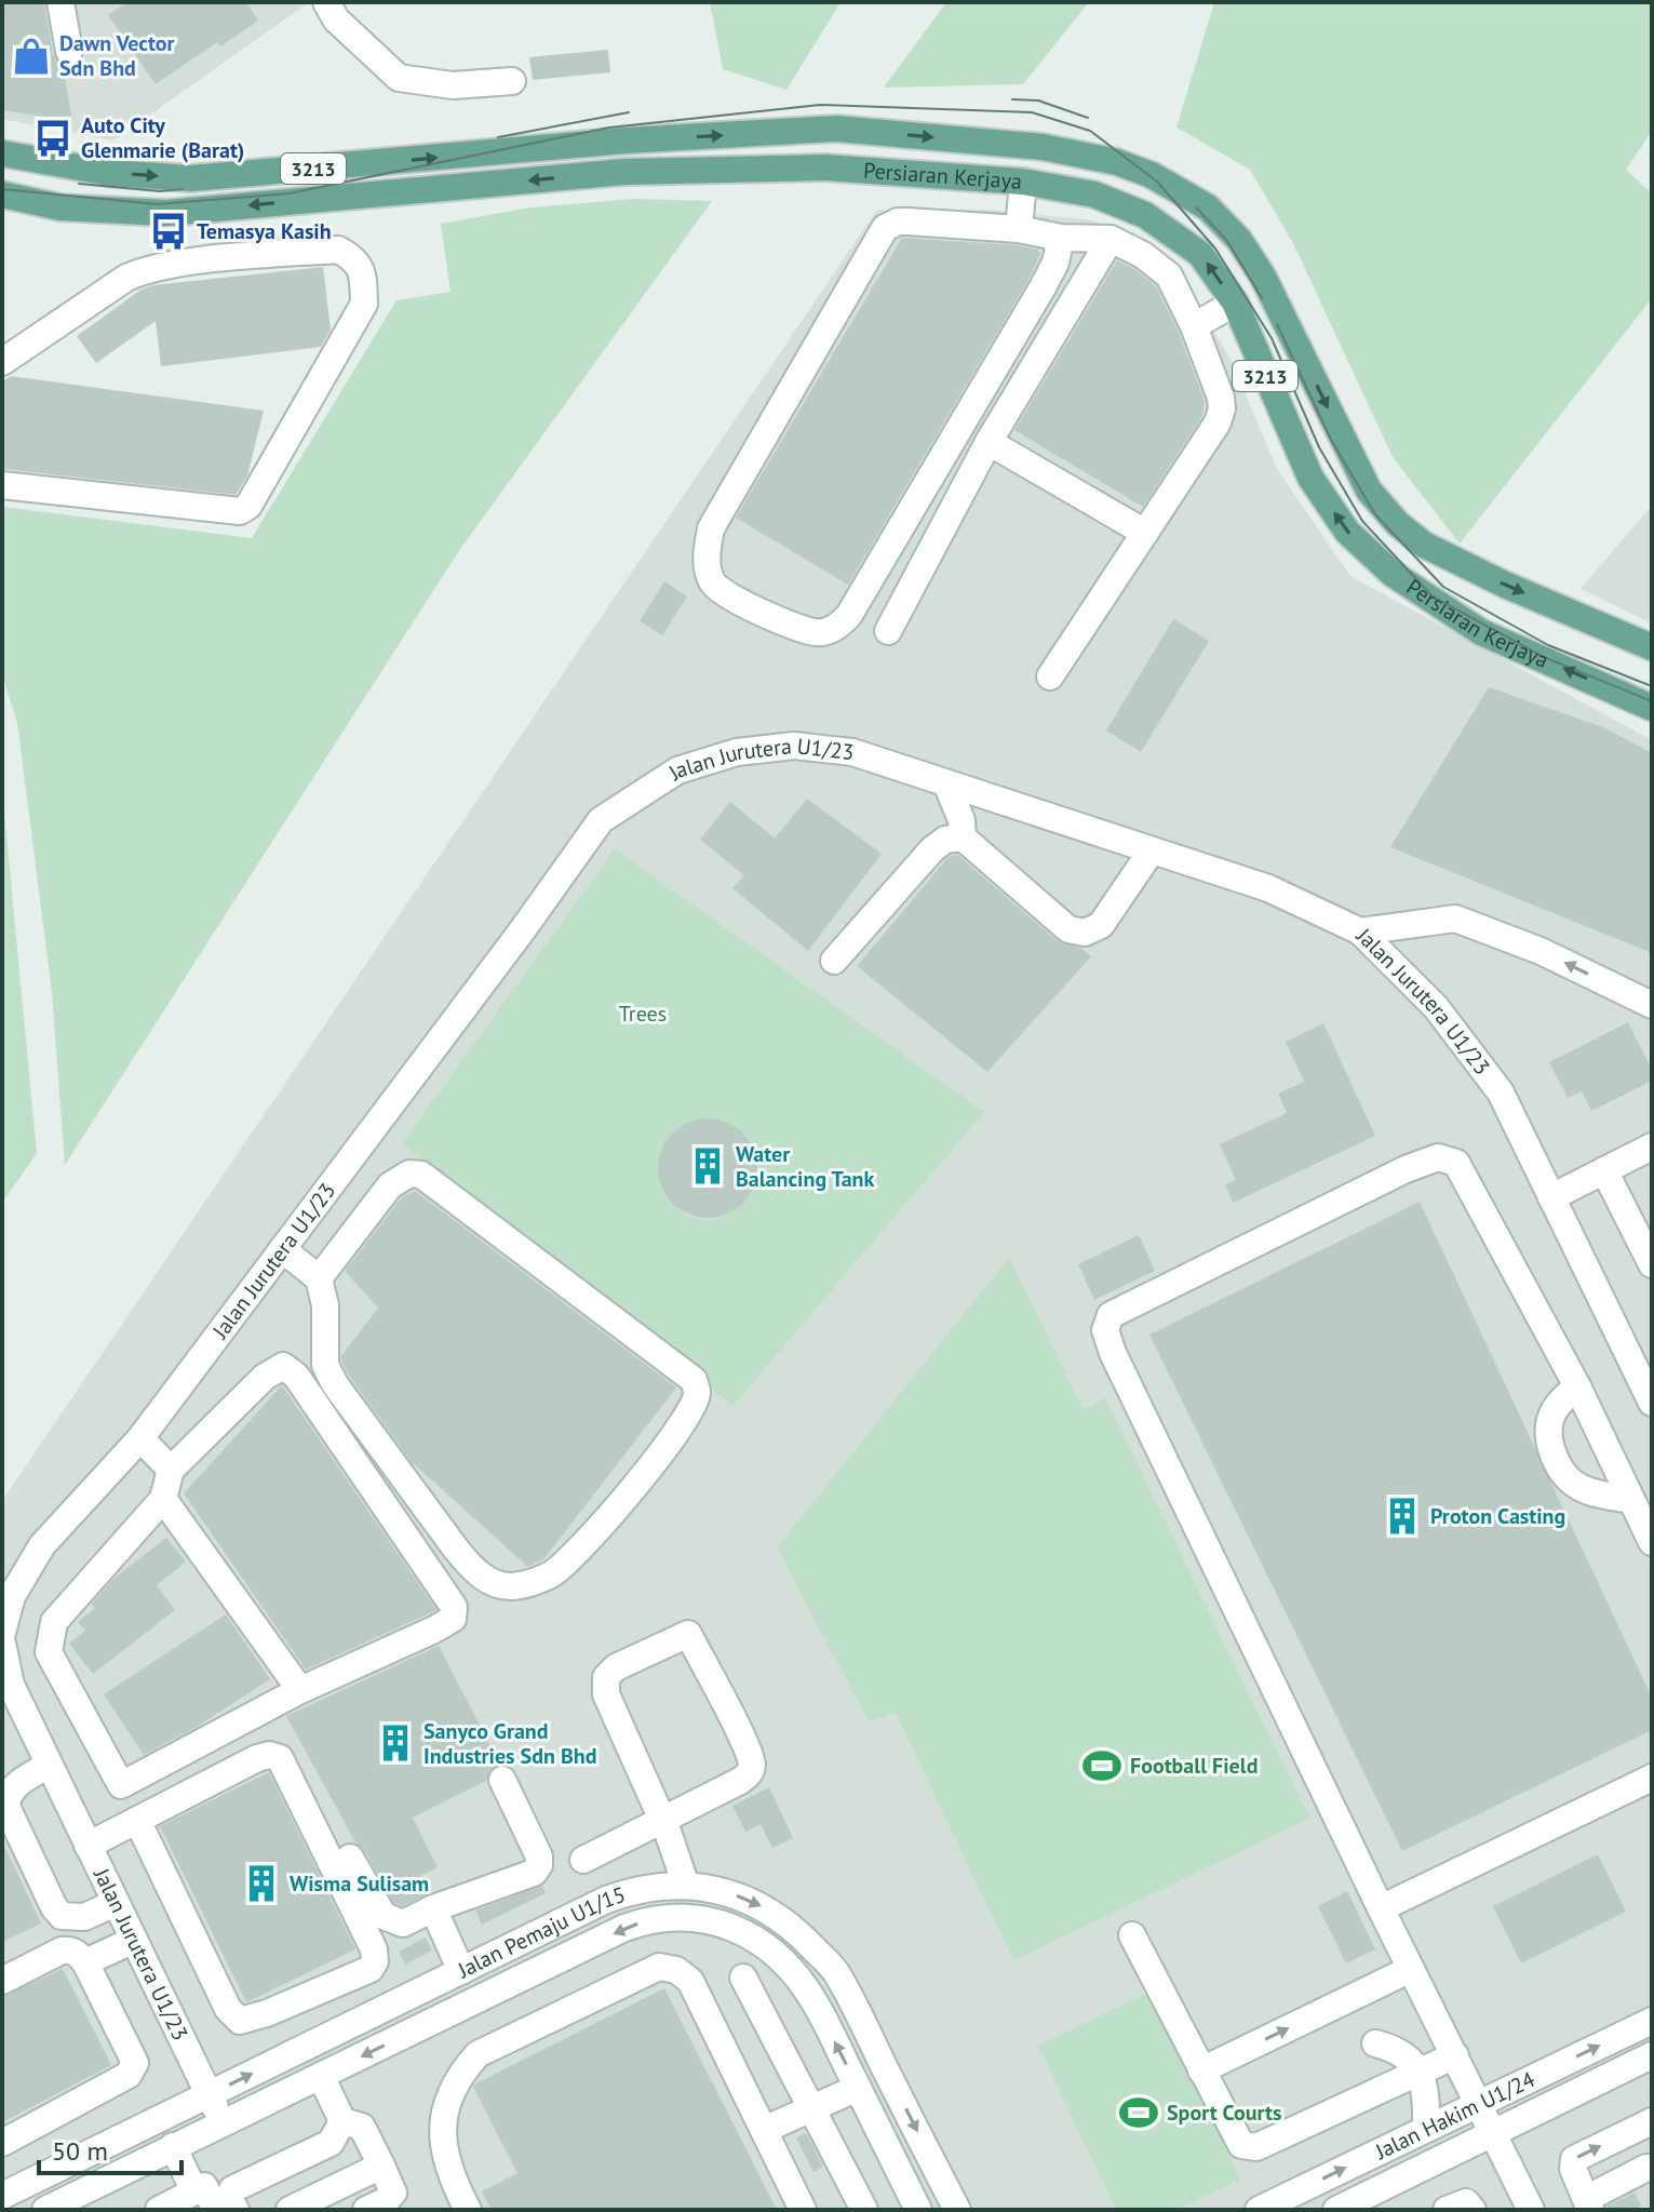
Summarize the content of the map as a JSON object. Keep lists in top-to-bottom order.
{
  "streets": {
    "main road": ["3213", "Persiaran Kerjaya"],
    "street": ["Jalan Jurutera U1/23", "Jalan Pemaju U1/15", "Jalan Hakim U1/24"]
  },
  "crossings": [
    ["Jalan Jurutera U1/23", "Jalan Pemaju U1/15"]
  ],
  "parks": ["Trees"],
  "places": {
    "shop": ["Dawn Vector Sdn Bhd"],
    "bus stop": ["Auto City Glenmarie (Barat)", "Temasya Kasih"],
    "building": [
      "Water Balancing Tank",
      "Proton Casting",
      "Sanyco Grand Industries Sdn Bhd",
      "Wisma Sulisam"
    ],
    "sports": ["Football Field", "Sport Courts"]
  },
  "scale_bar": "50 m"
}
